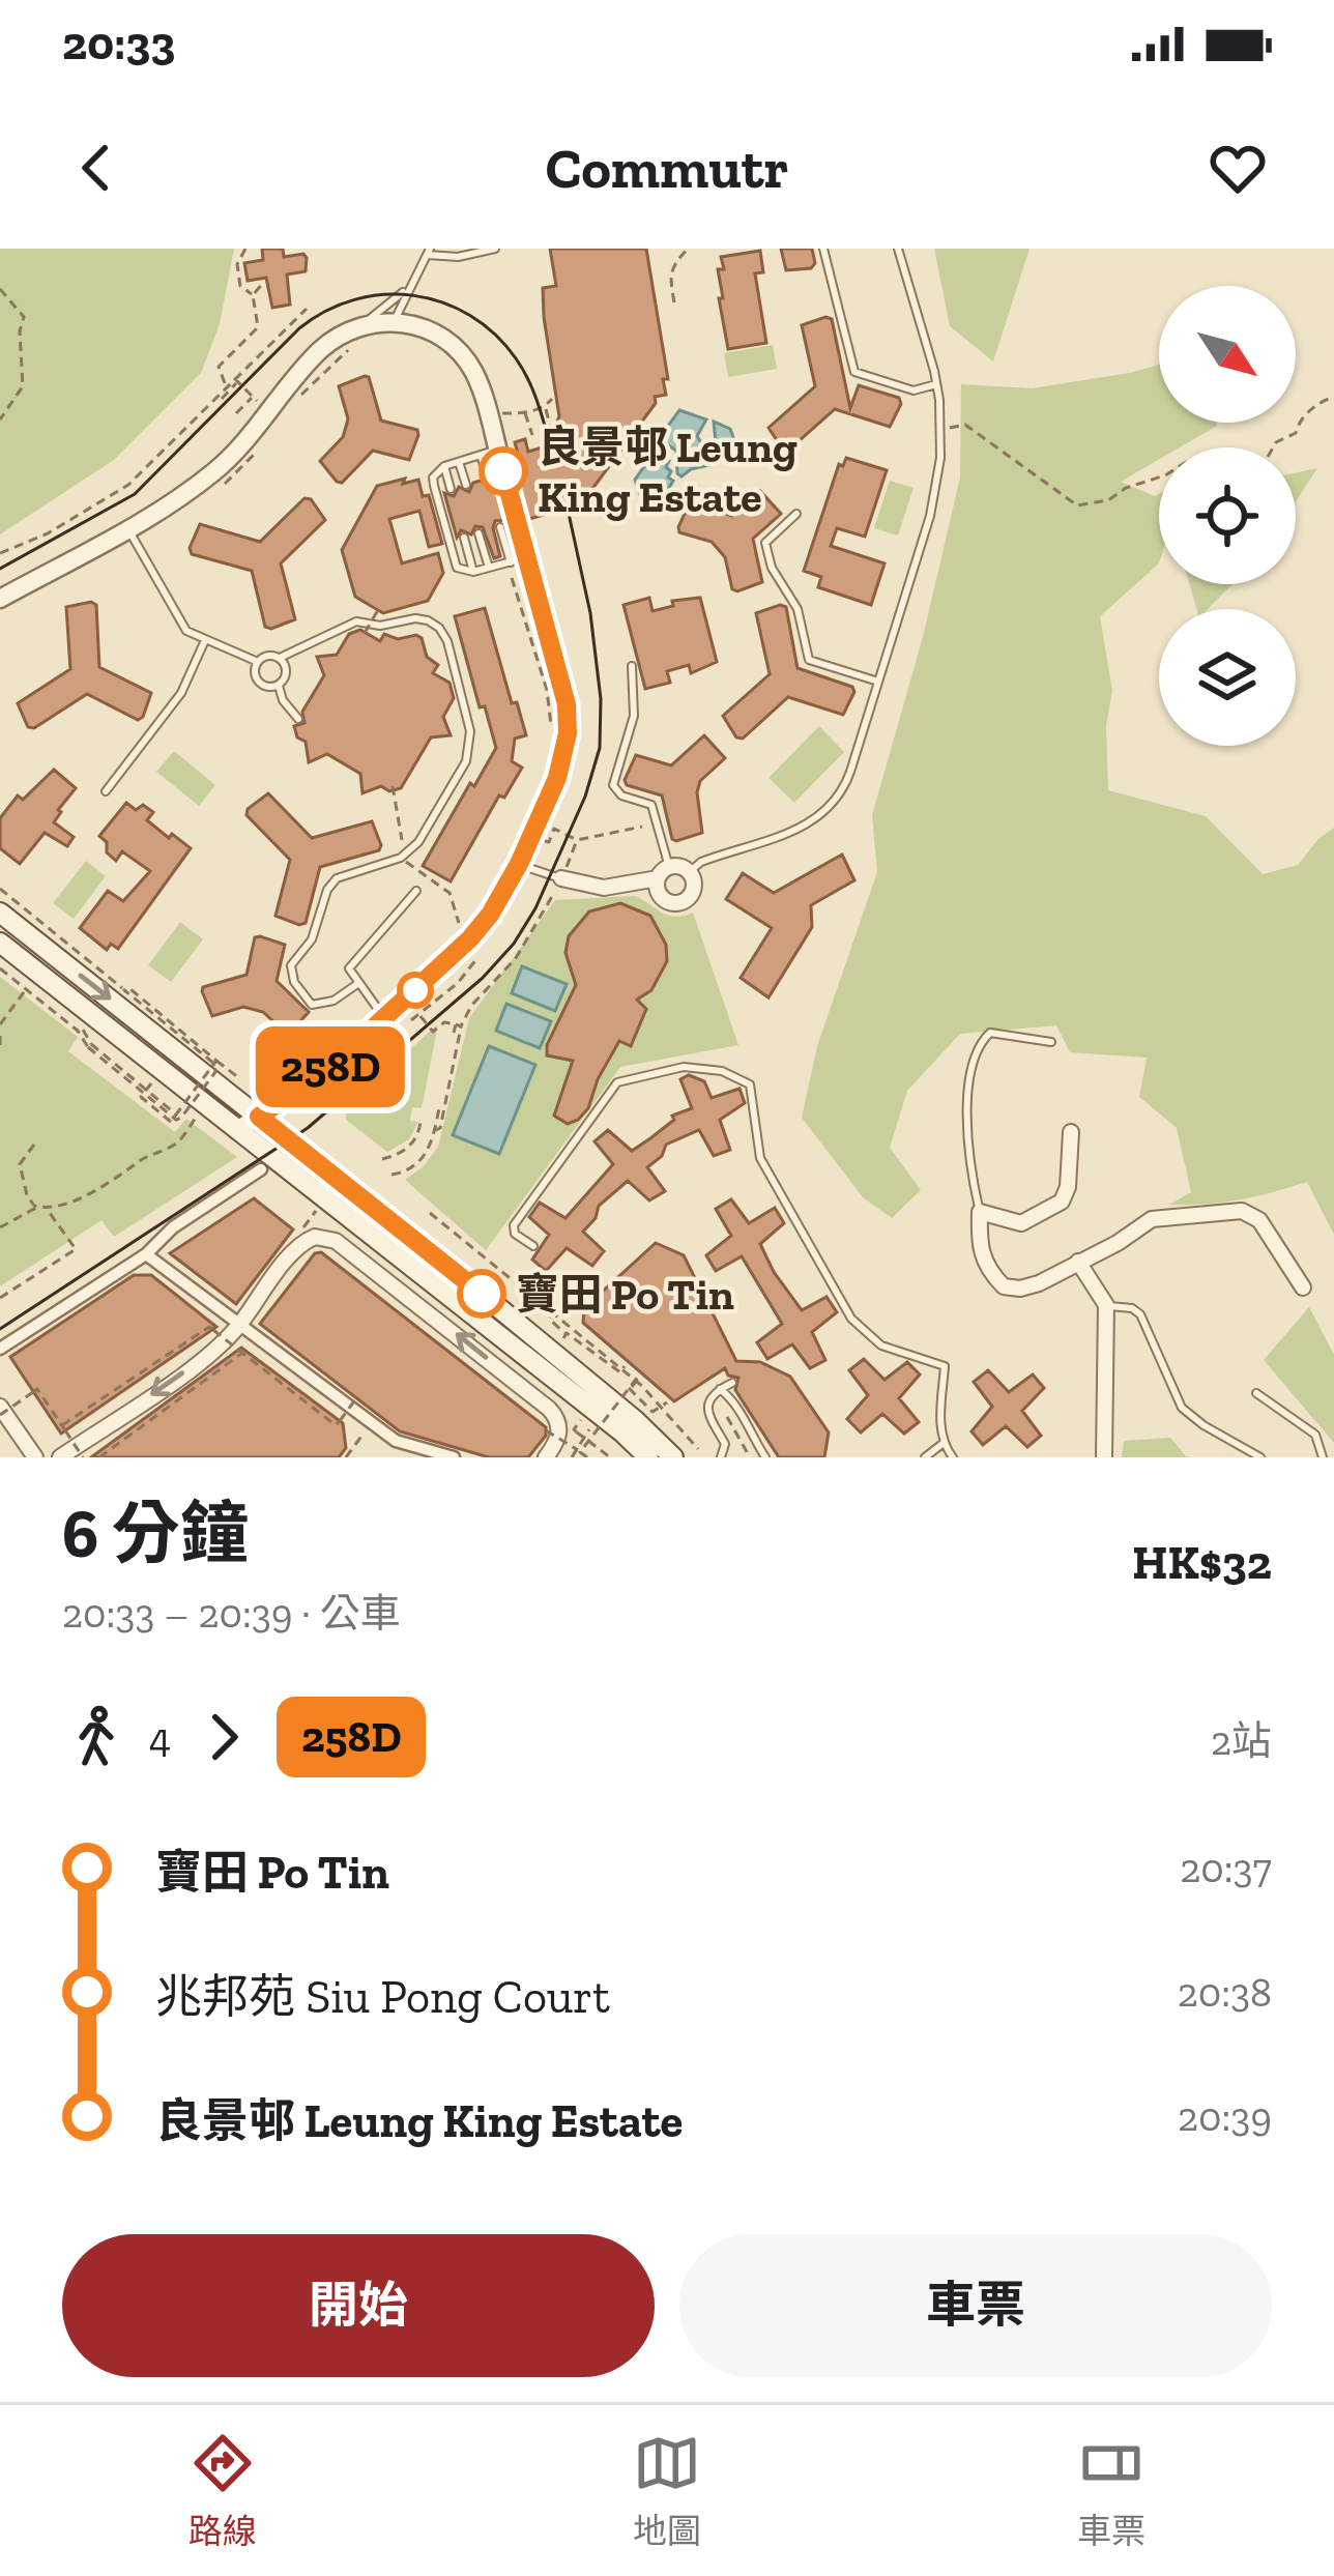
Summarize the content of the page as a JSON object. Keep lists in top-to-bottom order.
{
  "places": ["良景邨 Leung King Estate", "寶田 Po Tin"],
  "lines": ["bus line 258D"],
  "north": "bottom right",
  "page": {
    "status": "20:33",
    "header": "Commutr",
    "on_map": "258D",
    "heading": ["6 分鐘", "20:33 – 20:39 · 公車", "HK$32"],
    "legs": ["4", "258D", "2站"],
    "list": [
      {
        "name": "寶田 Po Tin",
        "value": "20:37"
      },
      {
        "name": "兆邦苑 Siu Pong Court",
        "value": "20:38"
      },
      {
        "name": "良景邨 Leung King Estate",
        "value": "20:39"
      }
    ],
    "buttons": ["開始", "車票"],
    "tabs": ["路線", "地圖", "車票"]
  }
}
